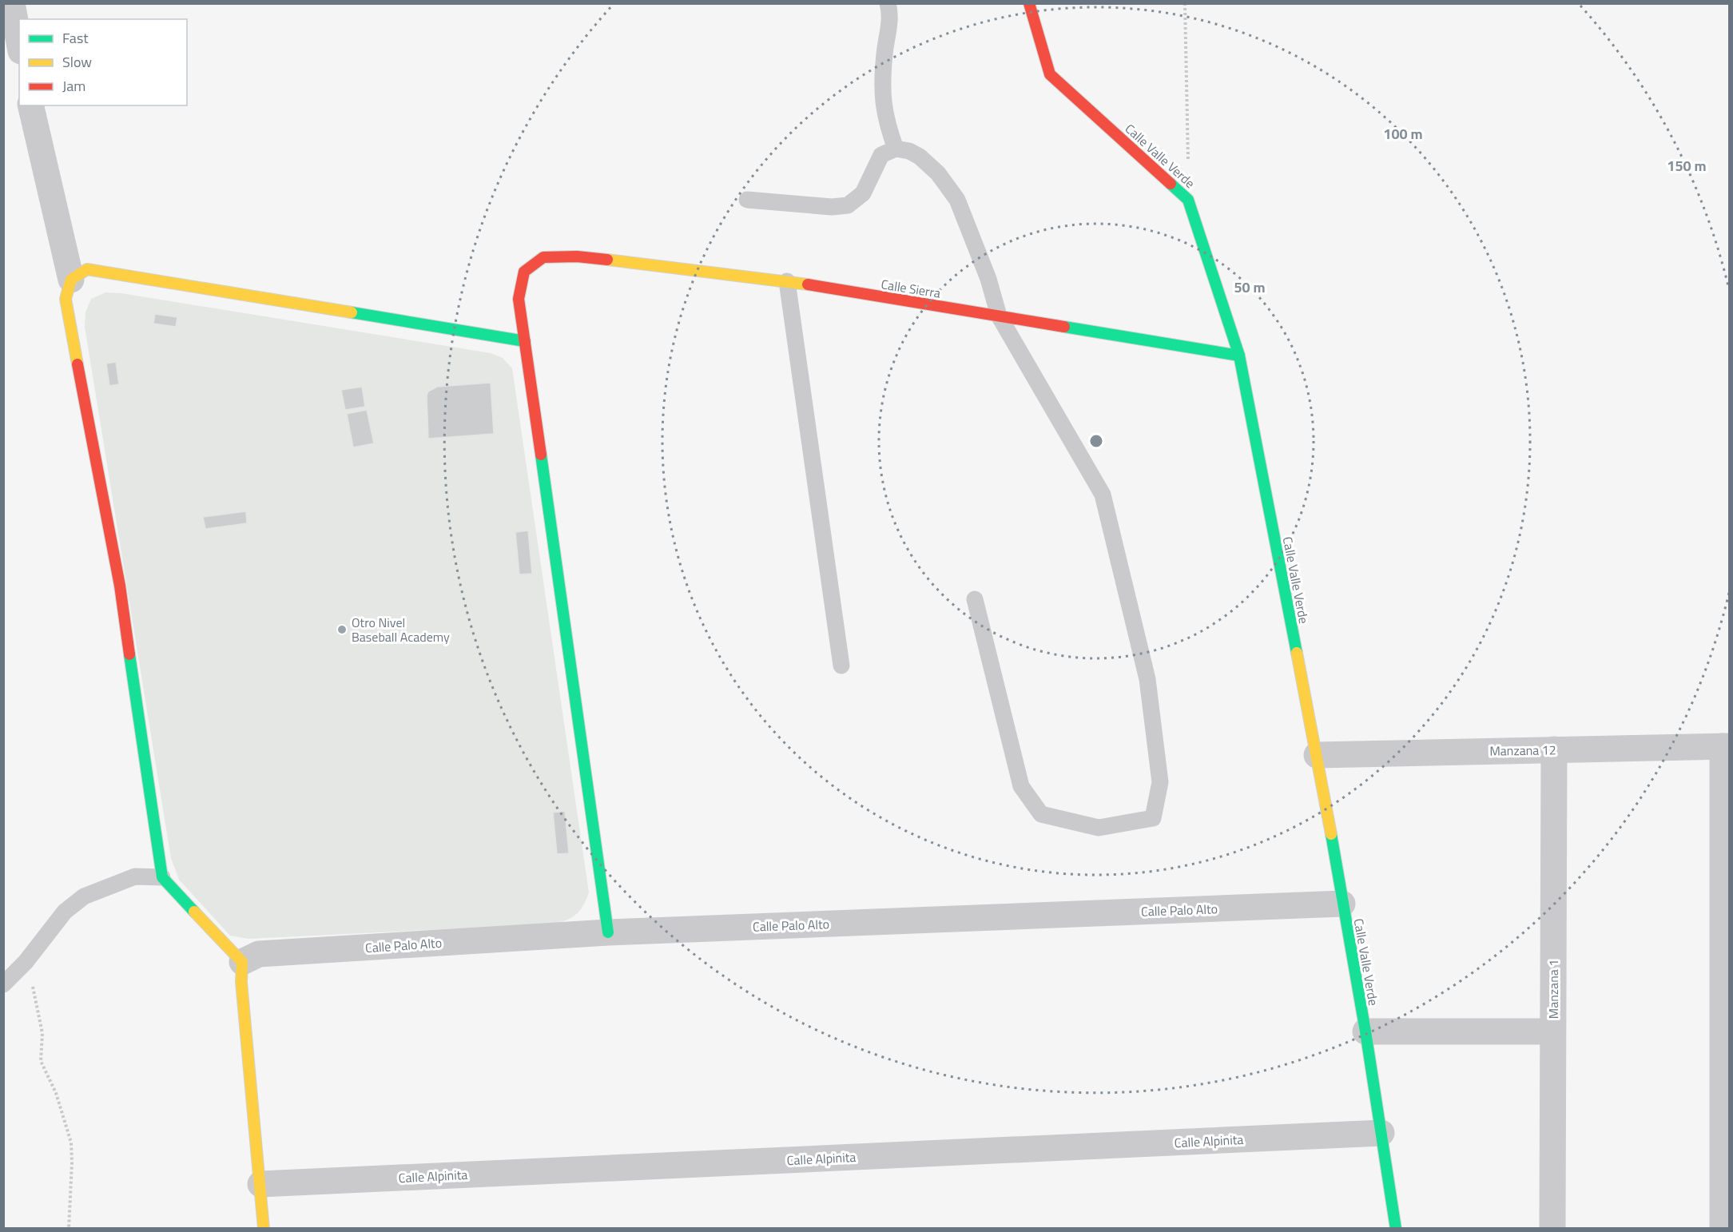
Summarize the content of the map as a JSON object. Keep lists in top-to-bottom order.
{
  "streets": {
    "street": [
      "Calle Valle Verde",
      "Calle Sierra",
      "Manzana 12",
      "Calle Palo Alto",
      "Manzana 1",
      "Calle Alpinita"
    ]
  },
  "crossings": [
    ["Calle Valle Verde", "Calle Sierra"],
    ["Calle Valle Verde", "Manzana 12"],
    ["Calle Valle Verde", "Calle Palo Alto"],
    ["Calle Valle Verde", "Calle Alpinita"],
    ["Calle Sierra", "Calle Palo Alto"],
    ["Manzana 12", "Manzana 1"]
  ],
  "places": ["Otro Nivel Baseball Academy"],
  "legend": ["Fast", "Slow", "Jam"],
  "rings": ["100 m", "150 m", "50 m"]
}
